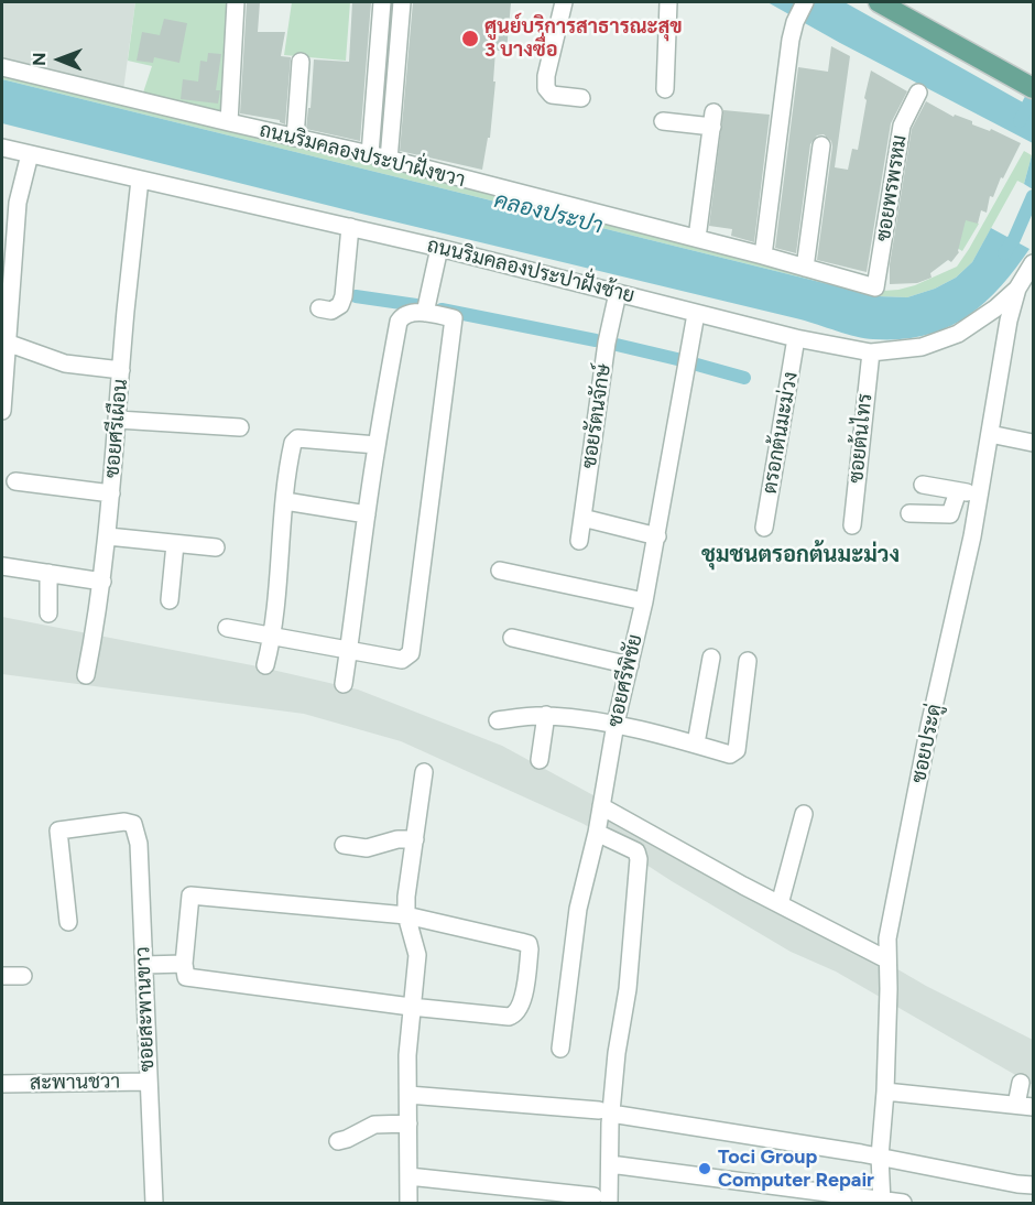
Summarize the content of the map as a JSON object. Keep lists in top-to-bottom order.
{
  "streets": {
    "street": [
      "ถนนริมคลองประปาฝั่งขวา",
      "ซอยพรพรหม",
      "ถนนริมคลองประปาฝั่งซ้าย",
      "ซอยรัตนจักษ์",
      "ซอยศรีเผือน",
      "ตรอกต้นมะม่วง",
      "ซอยต้นไทร",
      "ซอยศรีพิชัย",
      "ซอยประดู่",
      "ซอยสะพานขาว",
      "สะพานชวา"
    ]
  },
  "crossings": [
    ["ถนนริมคลองประปาฝั่งขวา", "ซอยพรพรหม"],
    ["ถนนริมคลองประปาฝั่งซ้าย", "ซอยรัตนจักษ์"],
    ["ถนนริมคลองประปาฝั่งซ้าย", "ซอยศรีเผือน"],
    ["ถนนริมคลองประปาฝั่งซ้าย", "ตรอกต้นมะม่วง"],
    ["ถนนริมคลองประปาฝั่งซ้าย", "ซอยต้นไทร"],
    ["ถนนริมคลองประปาฝั่งซ้าย", "ซอยศรีพิชัย"],
    ["ถนนริมคลองประปาฝั่งซ้าย", "ซอยประดู่"],
    ["ซอยสะพานขาว", "สะพานชวา"]
  ],
  "districts": ["ชุมชนตรอกต้นมะม่วง"],
  "water": ["คลองประปา"],
  "places": ["ศูนย์บริการสาธารณะสุข 3 บางซื่อ", "Toci Group Computer Repair"],
  "north": "left"
}
